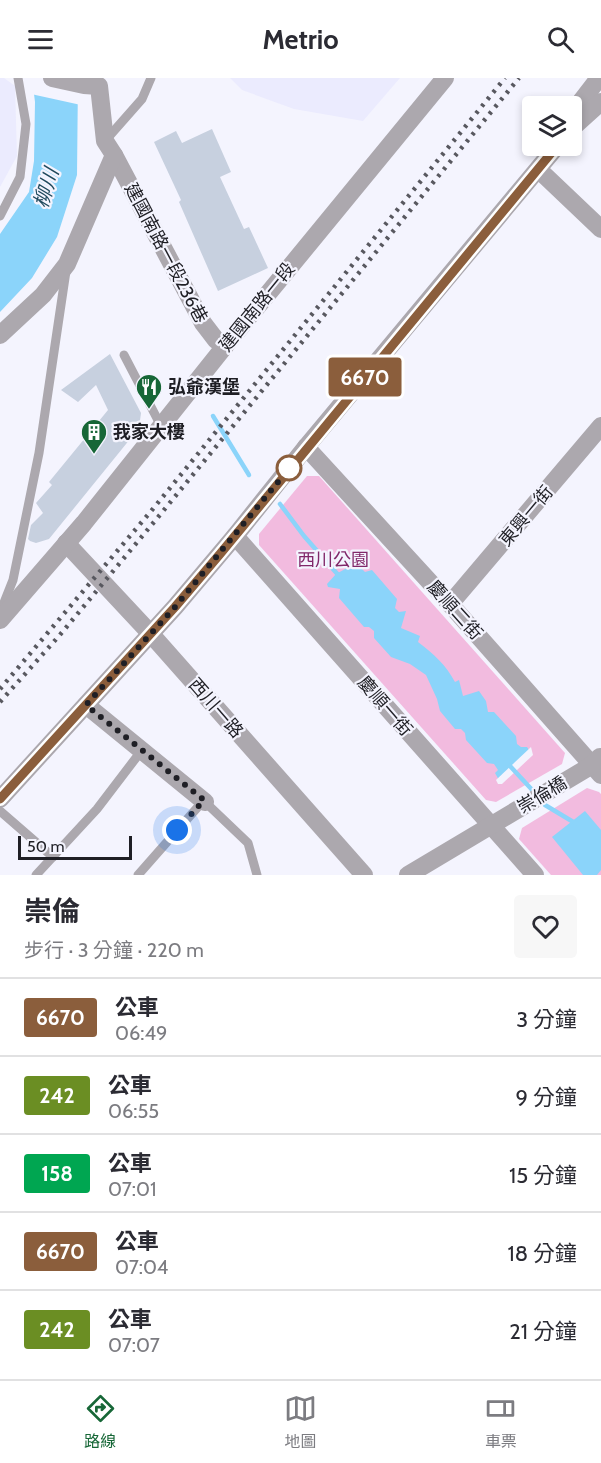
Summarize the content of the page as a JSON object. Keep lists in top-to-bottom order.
{
  "streets": {
    "street": [
      "建國南路一段236巷",
      "建國南路一段",
      "東興一街",
      "慶順二街",
      "慶順一街",
      "西川一路",
      "崇倫橋"
    ]
  },
  "crossings": [
    ["建國南路一段236巷", "建國南路一段"],
    ["建國南路一段", "西川一路"],
    ["東興一街", "慶順二街"],
    ["慶順二街", "崇倫橋"],
    ["慶順一街", "崇倫橋"]
  ],
  "water": ["柳川"],
  "parks": ["西川公園"],
  "places": {
    "restaurant": ["弘爺漢堡"],
    "building": ["我家大樓"]
  },
  "lines": ["bus line 6670"],
  "scale_bar": "50 m",
  "page": {
    "header": "Metrio",
    "on_map": "6670",
    "scale": "50 m",
    "heading": ["崇倫", "步行 · 3 分鐘 · 220 m"],
    "list": [
      {
        "mark": "6670",
        "name": "公車",
        "note": "06:49",
        "value": "3 分鐘"
      },
      {
        "mark": "242",
        "name": "公車",
        "note": "06:55",
        "value": "9 分鐘"
      },
      {
        "mark": "158",
        "name": "公車",
        "note": "07:01",
        "value": "15 分鐘"
      },
      {
        "mark": "6670",
        "name": "公車",
        "note": "07:04",
        "value": "18 分鐘"
      },
      {
        "mark": "242",
        "name": "公車",
        "note": "07:07",
        "value": "21 分鐘"
      }
    ],
    "tabs": ["路線", "地圖", "車票"]
  }
}
